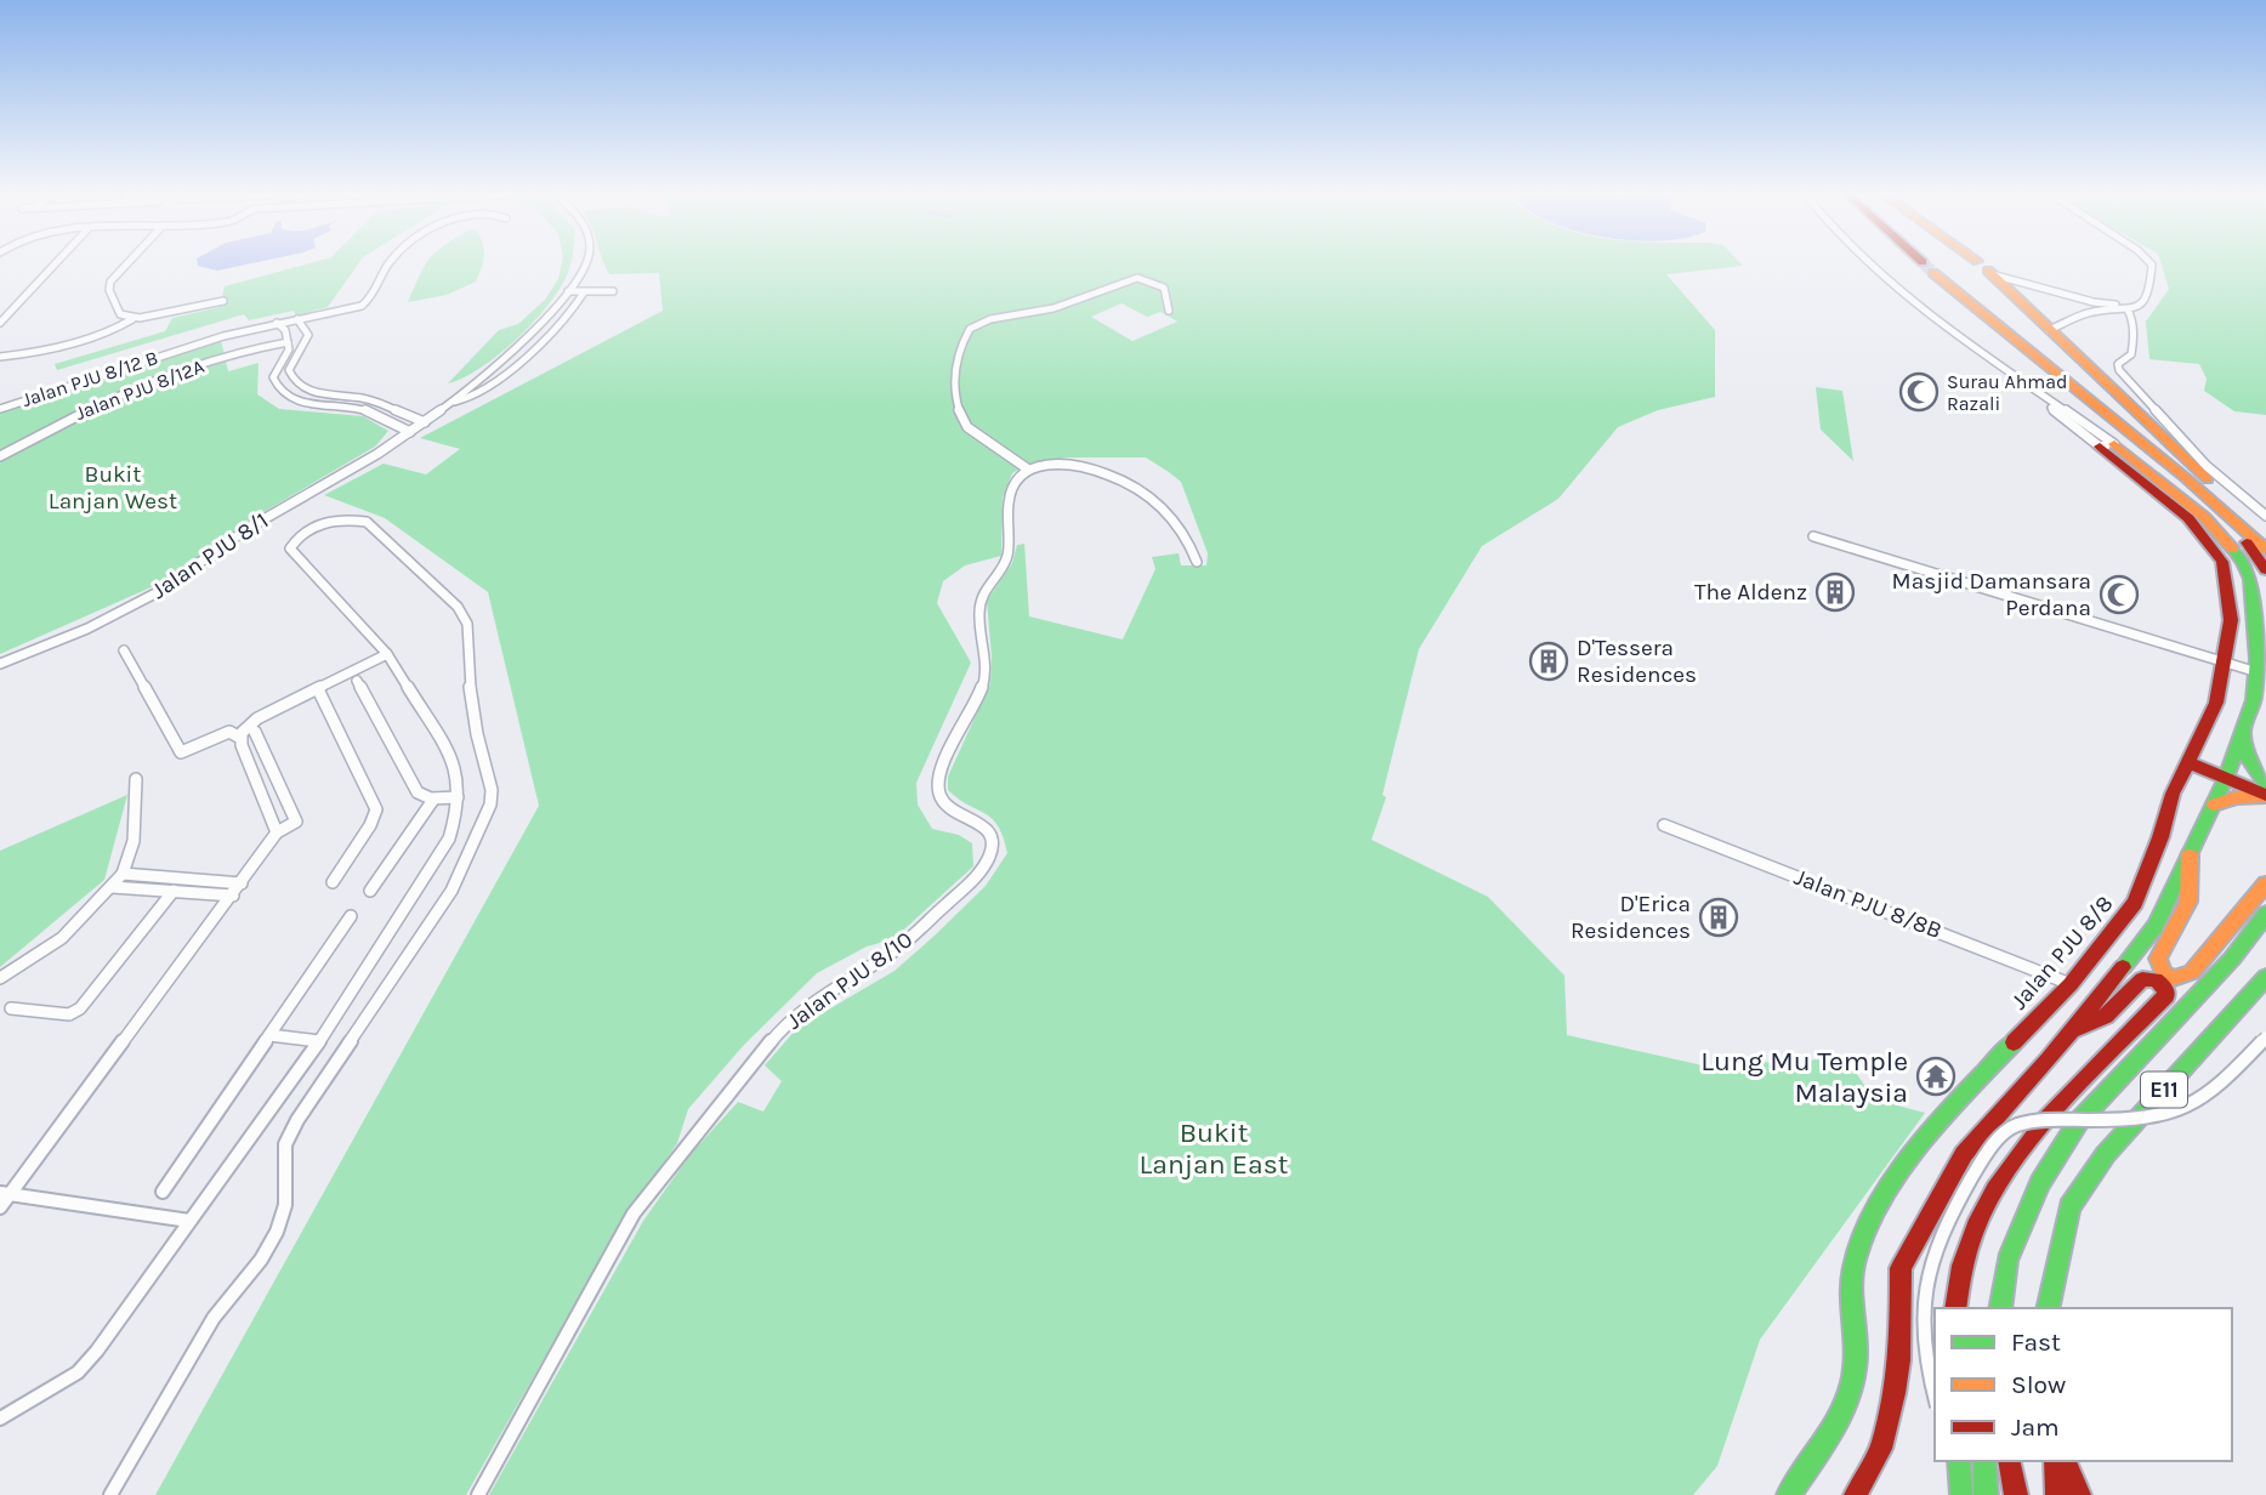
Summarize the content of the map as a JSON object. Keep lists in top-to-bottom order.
{
  "streets": {
    "main road": ["Jalan PJU 8/8", "E11"],
    "street": [
      "Jalan PJU 8/12 B",
      "Jalan PJU 8/12A",
      "Jalan PJU 8/1",
      "Jalan PJU 8/8B",
      "Jalan PJU 8/10"
    ]
  },
  "crossings": [
    ["Jalan PJU 8/8B", "Jalan PJU 8/8"]
  ],
  "parks": ["Bukit Lanjan West", "Bukit Lanjan East"],
  "places": {
    "mosque": ["Surau Ahmad Razali", "Masjid Damansara Perdana"],
    "building": ["The Aldenz", "D'Tessera Residences", "D'Erica Residences"],
    "temple": ["Lung Mu Temple Malaysia"]
  },
  "legend": ["Fast", "Slow", "Jam"]
}
